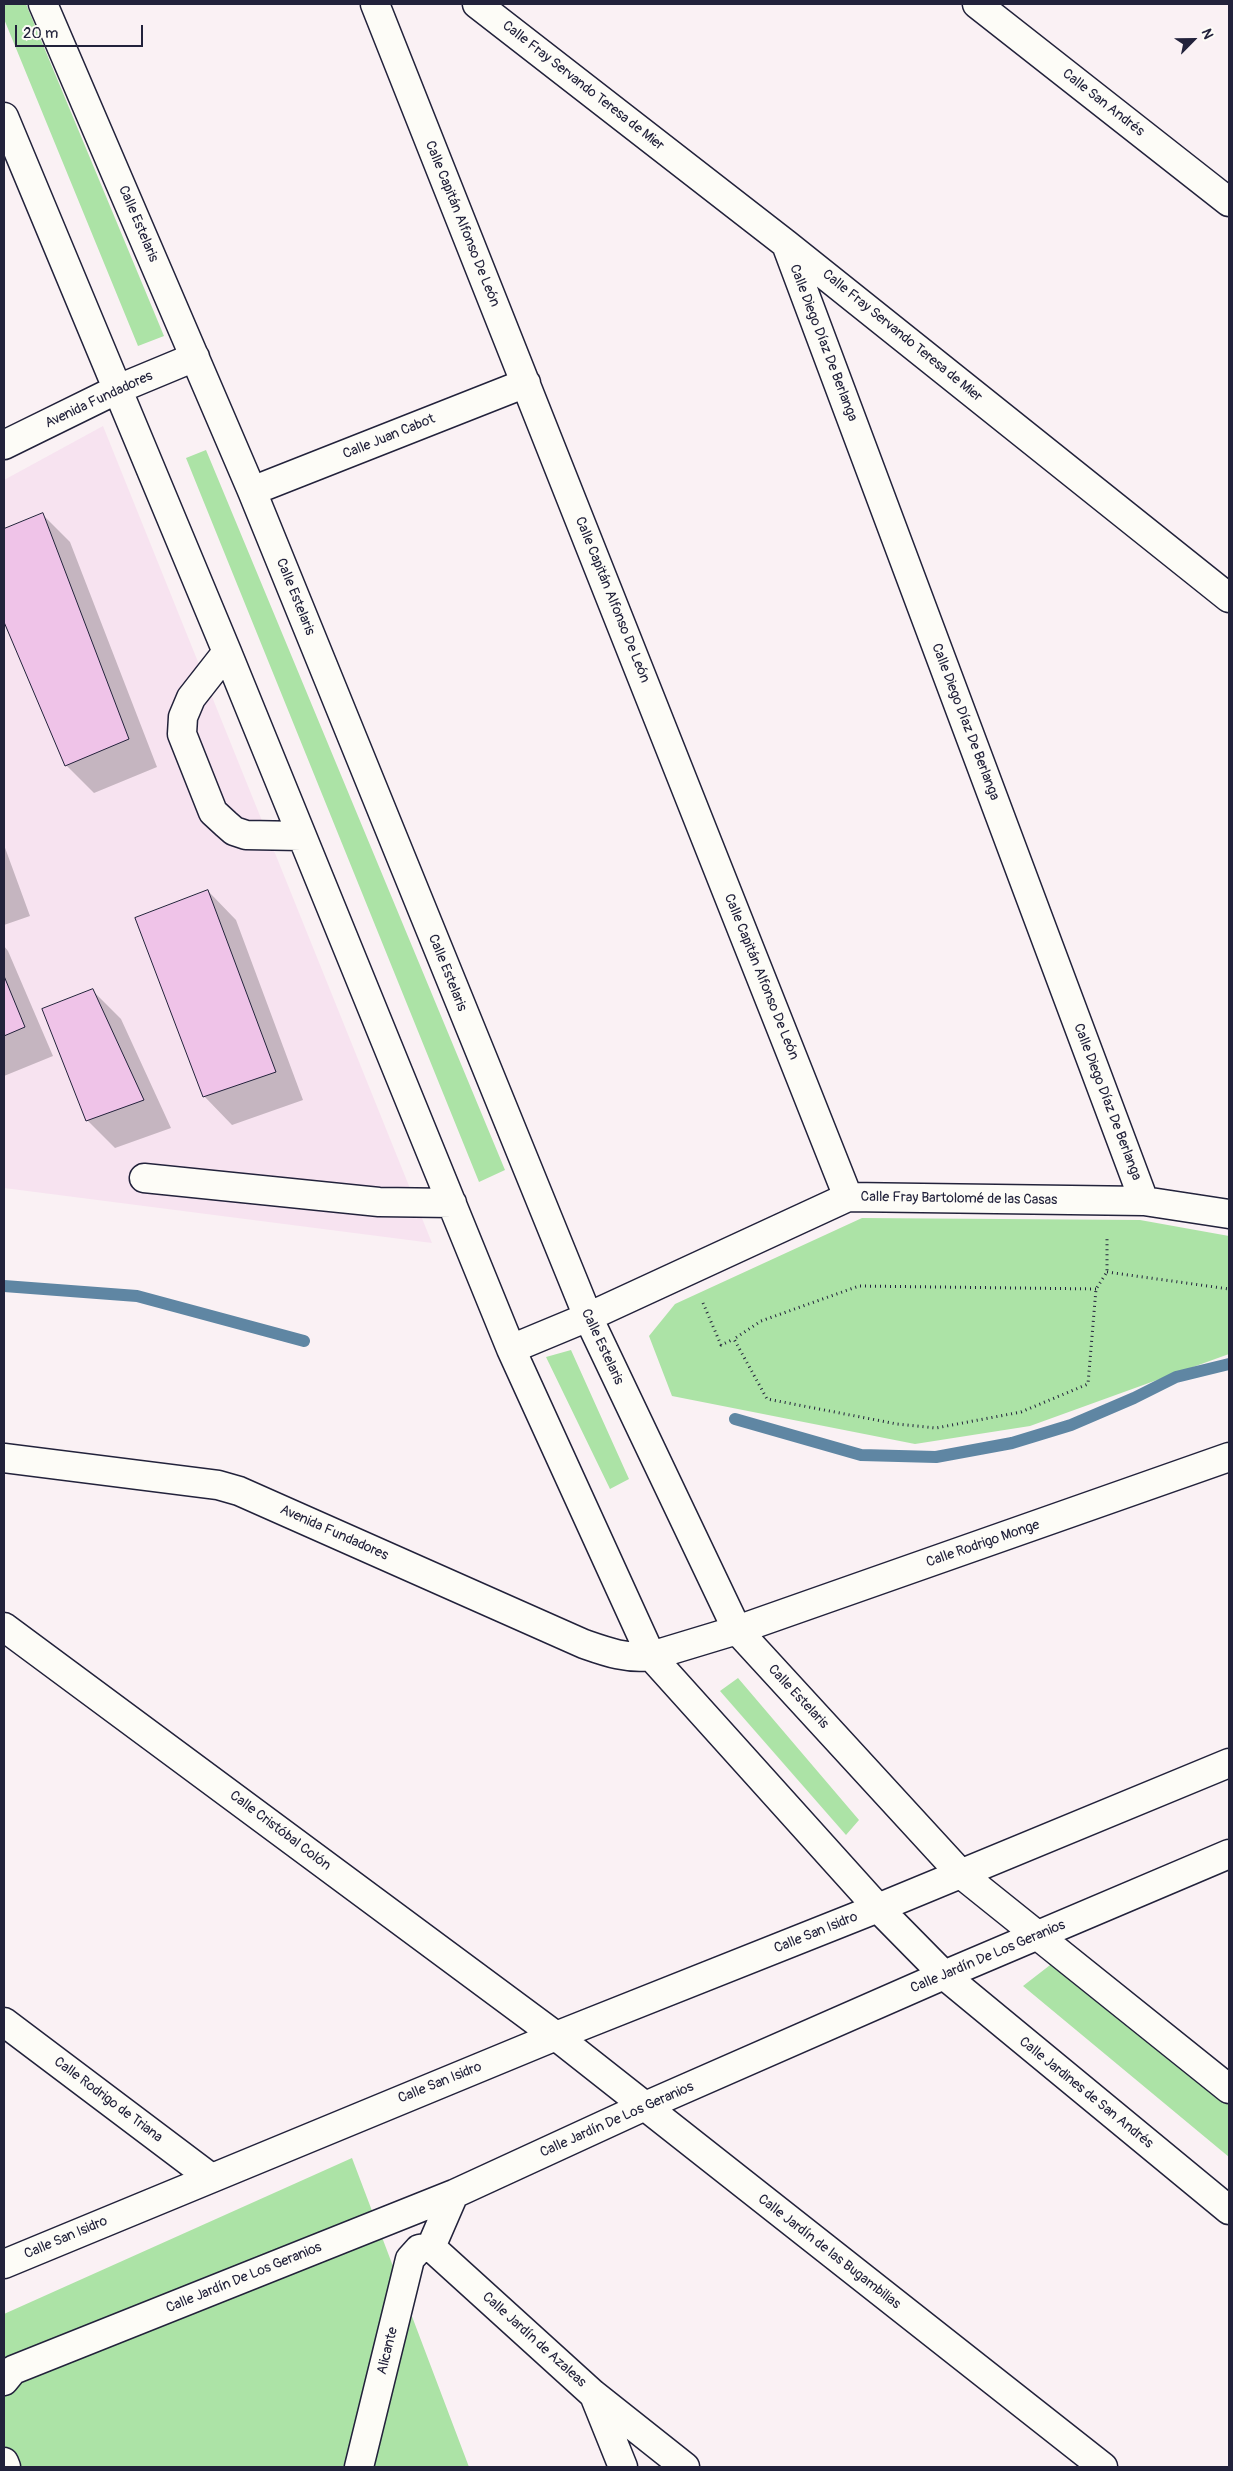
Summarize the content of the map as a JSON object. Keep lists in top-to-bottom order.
{
  "streets": {
    "street": [
      "Calle Fray Servando Teresa de Mier",
      "Calle San Andrés",
      "Calle Estelaris",
      "Calle Capitán Alfonso De León",
      "Calle Diego Díaz De Berlanga",
      "Avenida Fundadores",
      "Calle Juan Cabot",
      "Calle Fray Bartolomé de las Casas",
      "Calle Rodrigo Monge",
      "Calle Cristóbal Colón",
      "Calle San Isidro",
      "Calle Jardín De Los Geranios",
      "Calle Jardines de San Andrés",
      "Calle Rodrigo de Triana",
      "Calle Jardín de las Bugambilias",
      "Calle Jardín de Azaleas",
      "Alicante"
    ]
  },
  "crossings": [
    ["Calle Fray Servando Teresa de Mier", "Calle Diego Díaz De Berlanga"],
    ["Calle Estelaris", "Avenida Fundadores"],
    ["Calle Estelaris", "Calle Juan Cabot"],
    ["Calle Estelaris", "Calle Fray Bartolomé de las Casas"],
    ["Calle Estelaris", "Calle Rodrigo Monge"],
    ["Calle Estelaris", "Calle Jardín De Los Geranios"],
    ["Calle Capitán Alfonso De León", "Calle Juan Cabot"],
    ["Calle Capitán Alfonso De León", "Calle Fray Bartolomé de las Casas"],
    ["Calle Diego Díaz De Berlanga", "Calle Fray Bartolomé de las Casas"],
    ["Avenida Fundadores", "Calle Rodrigo Monge"],
    ["Calle Cristóbal Colón", "Calle San Isidro"],
    ["Calle Cristóbal Colón", "Calle Jardín de las Bugambilias"],
    ["Calle San Isidro", "Calle Jardines de San Andrés"],
    ["Calle San Isidro", "Calle Rodrigo de Triana"],
    ["Calle San Isidro", "Calle Jardín de las Bugambilias"],
    ["Calle Jardín De Los Geranios", "Calle Jardines de San Andrés"],
    ["Calle Jardín De Los Geranios", "Calle Jardín de las Bugambilias"],
    ["Calle Jardín de Azaleas", "Alicante"]
  ],
  "scale_bar": "20 m",
  "north": "top right"
}
